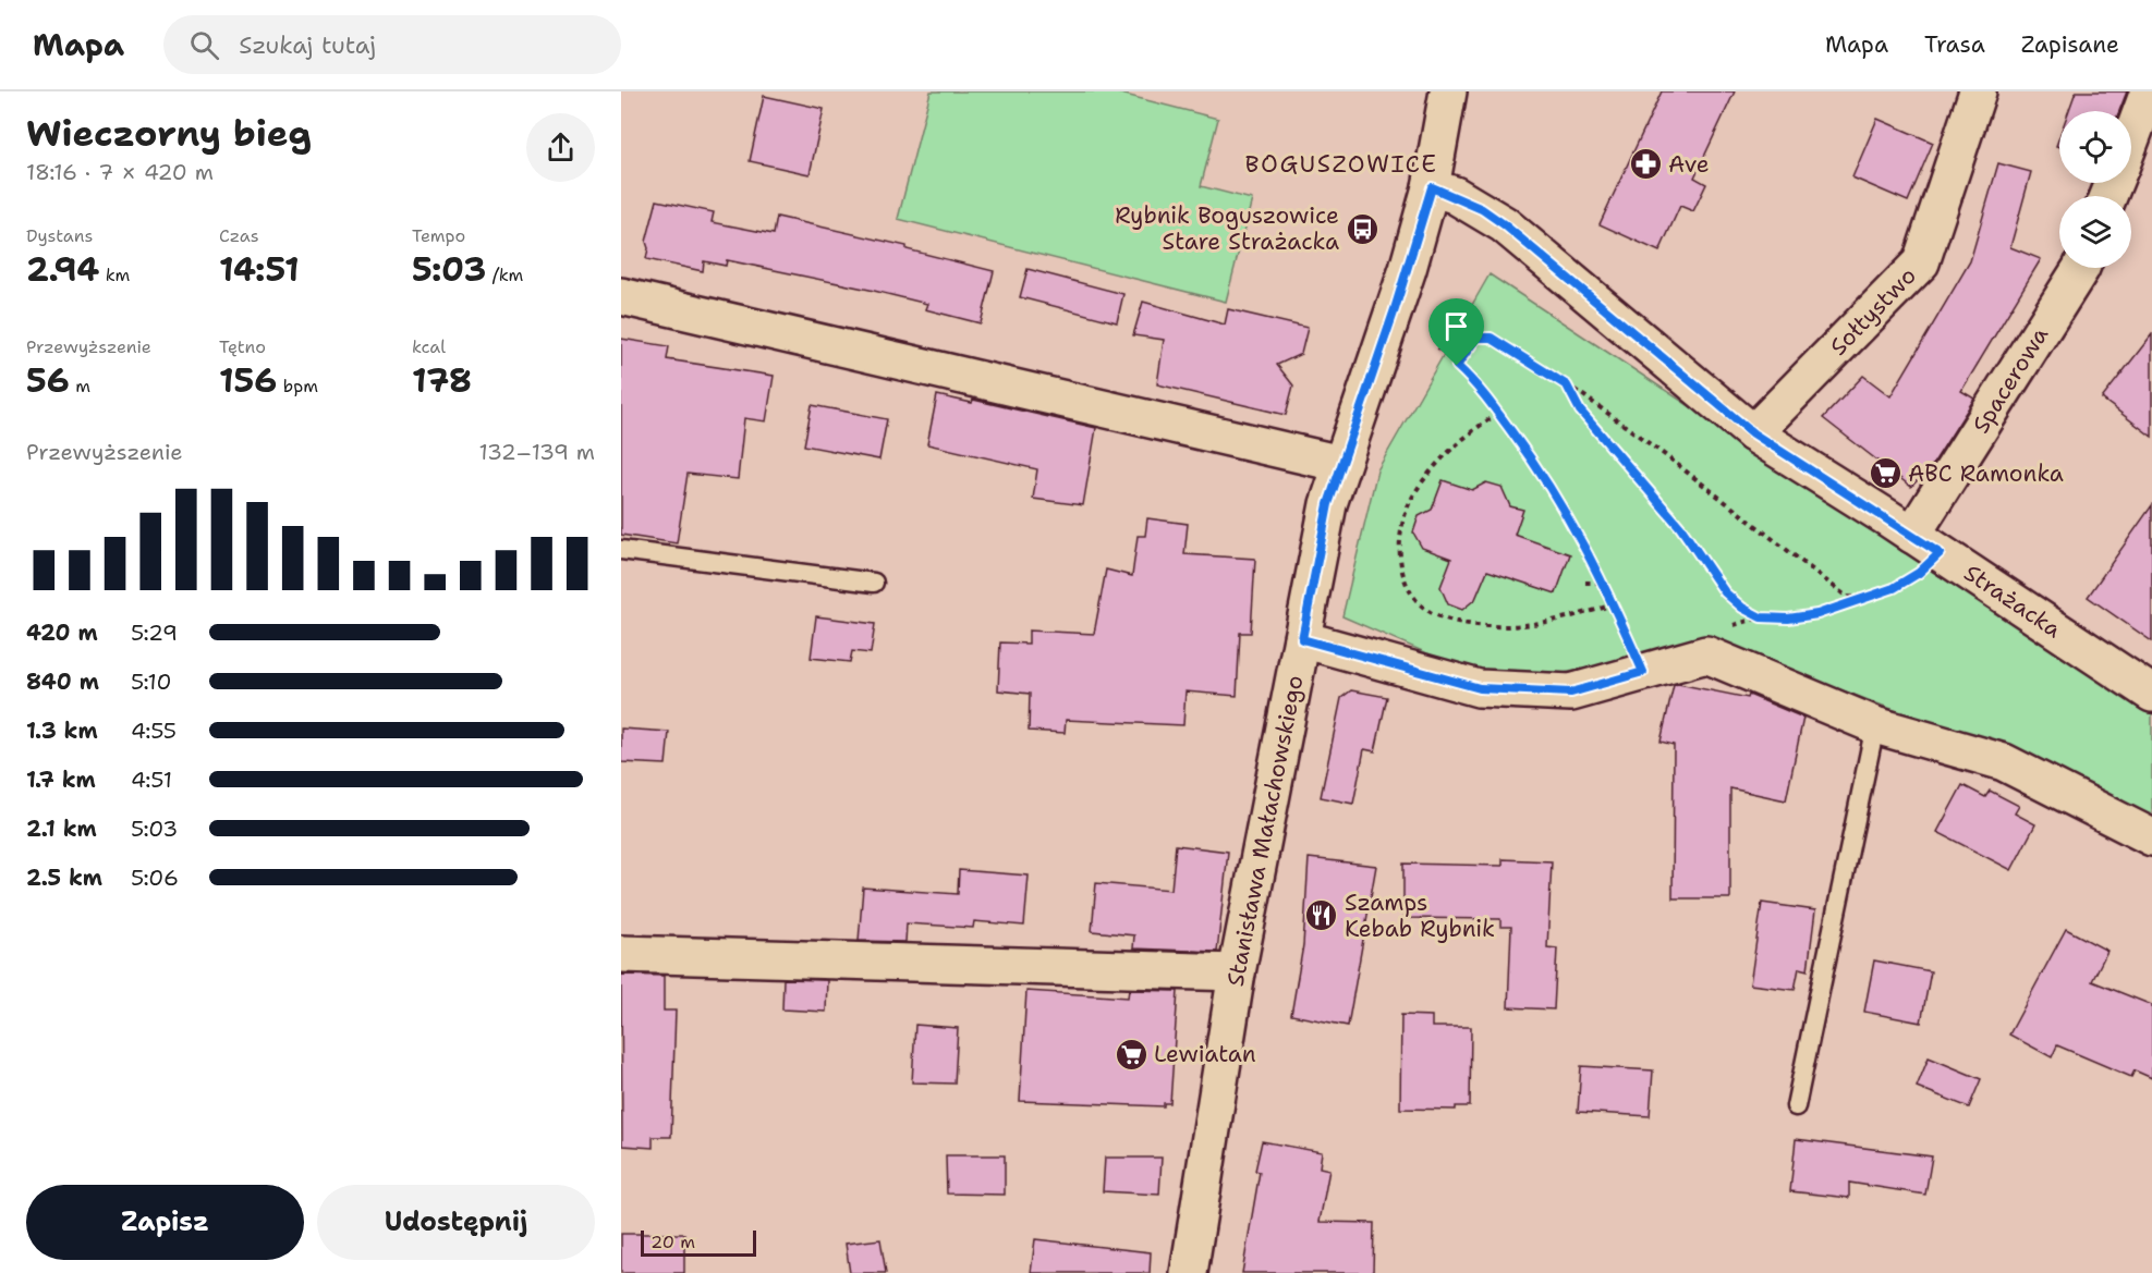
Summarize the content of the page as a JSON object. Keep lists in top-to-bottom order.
{
  "streets": {
    "street": [
      "Sołtystwo",
      "Spacerowa",
      "Strażacka",
      "Stanisława Małachowskiego"
    ]
  },
  "crossings": [
    ["Sołtystwo", "Strażacka"],
    ["Spacerowa", "Strażacka"],
    ["Strażacka", "Stanisława Małachowskiego"]
  ],
  "districts": ["BOGUSZOWICE"],
  "places": {
    "pharmacy": ["Ave"],
    "bus stop": ["Rybnik Boguszowice Stare Strażacka"],
    "supermarket": ["ABC Ramonka", "Lewiatan"],
    "restaurant": ["Szamps Kebab Rybnik"]
  },
  "scale_bar": "20 m",
  "page": {
    "header": "Mapa",
    "search": "Szukaj tutaj",
    "nav": ["Mapa", "Trasa", "Zapisane"],
    "heading": ["Wieczorny bieg", "18:16 · 7 × 420 m"],
    "stats": [
      ["Dystans", "2.94 km"],
      ["Czas", "14:51"],
      ["Tempo", "5:03 /km"],
      ["Przewyższenie", "56 m"],
      ["Tętno", "156 bpm"],
      ["kcal", "178"]
    ],
    "chart": ["Przewyższenie", "132–139 m"],
    "list": [
      {
        "name": "420 m",
        "note": "5:29"
      },
      {
        "name": "840 m",
        "note": "5:10"
      },
      {
        "name": "1.3 km",
        "note": "4:55"
      },
      {
        "name": "1.7 km",
        "note": "4:51"
      },
      {
        "name": "2.1 km",
        "note": "5:03"
      },
      {
        "name": "2.5 km",
        "note": "5:06"
      }
    ],
    "buttons": ["Zapisz", "Udostępnij"],
    "scale": "20 m"
  }
}
